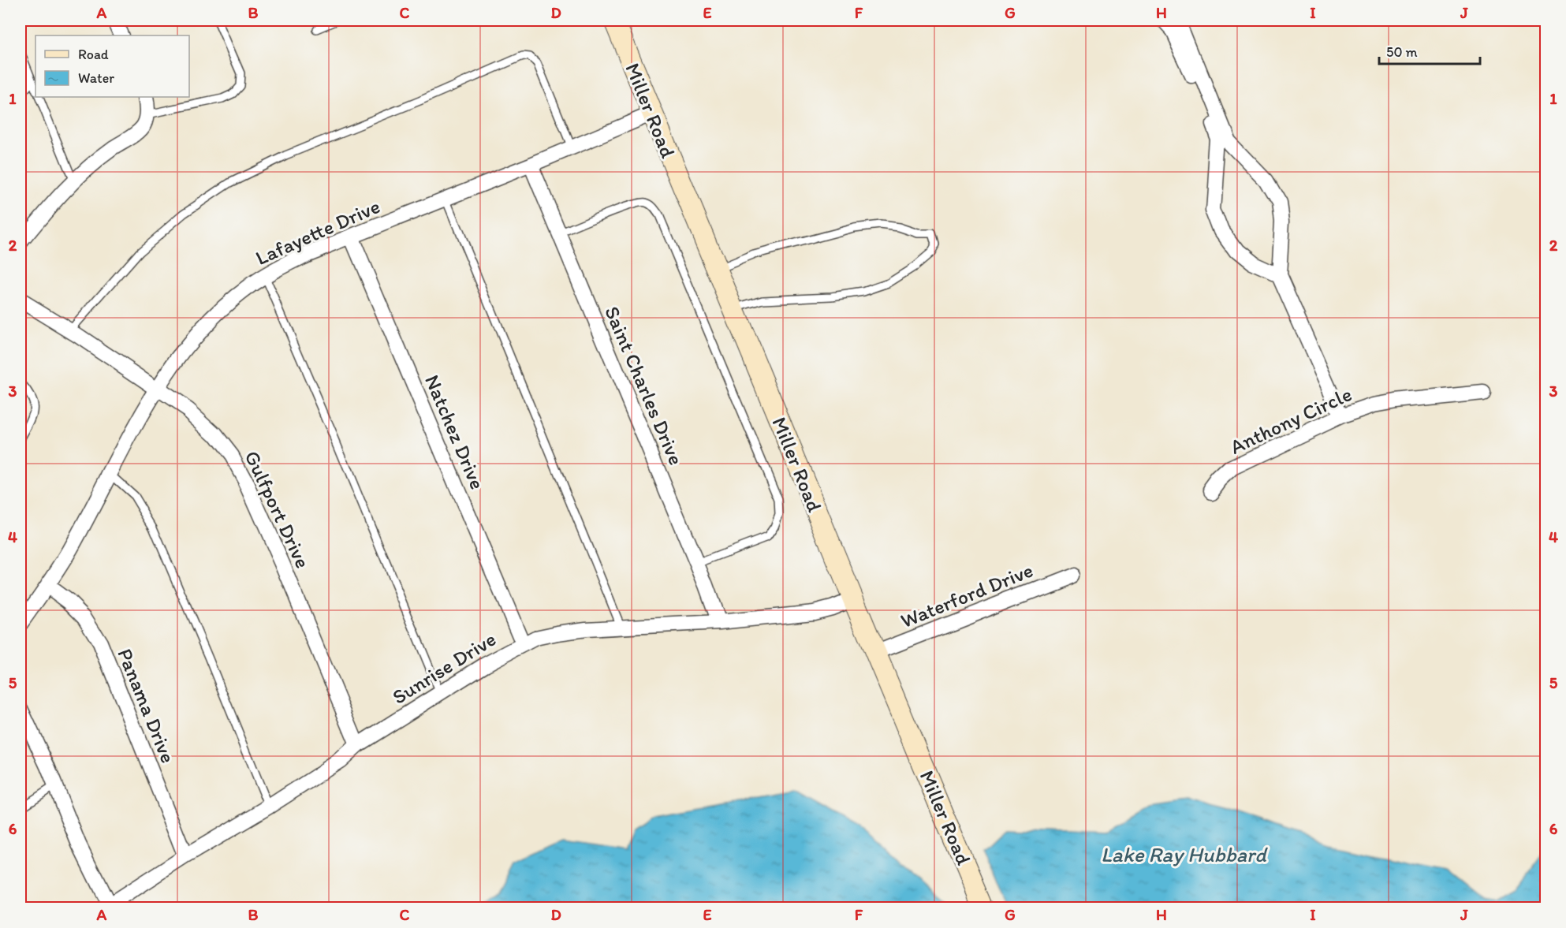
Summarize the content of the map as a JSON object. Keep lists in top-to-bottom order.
{
  "streets": {
    "main road": ["Miller Road"],
    "street": [
      "Lafayette Drive",
      "Saint Charles Drive",
      "Anthony Circle",
      "Natchez Drive",
      "Gulfport Drive",
      "Waterford Drive",
      "Sunrise Drive",
      "Panama Drive"
    ]
  },
  "crossings": [
    ["Miller Road", "Lafayette Drive"],
    ["Miller Road", "Waterford Drive"],
    ["Miller Road", "Sunrise Drive"],
    ["Lafayette Drive", "Saint Charles Drive"],
    ["Lafayette Drive", "Natchez Drive"],
    ["Lafayette Drive", "Gulfport Drive"],
    ["Lafayette Drive", "Panama Drive"],
    ["Saint Charles Drive", "Sunrise Drive"],
    ["Natchez Drive", "Sunrise Drive"],
    ["Gulfport Drive", "Sunrise Drive"],
    ["Sunrise Drive", "Panama Drive"]
  ],
  "water": ["Lake Ray Hubbard"],
  "legend": ["Road", "Water"],
  "scale_bar": "50 m",
  "grid": {
    "columns": [
      "A",
      "B",
      "C",
      "D",
      "E",
      "F",
      "G",
      "H",
      "I",
      "J"
    ],
    "rows": [
      "1",
      "2",
      "3",
      "4",
      "5",
      "6"
    ]
  }
}
